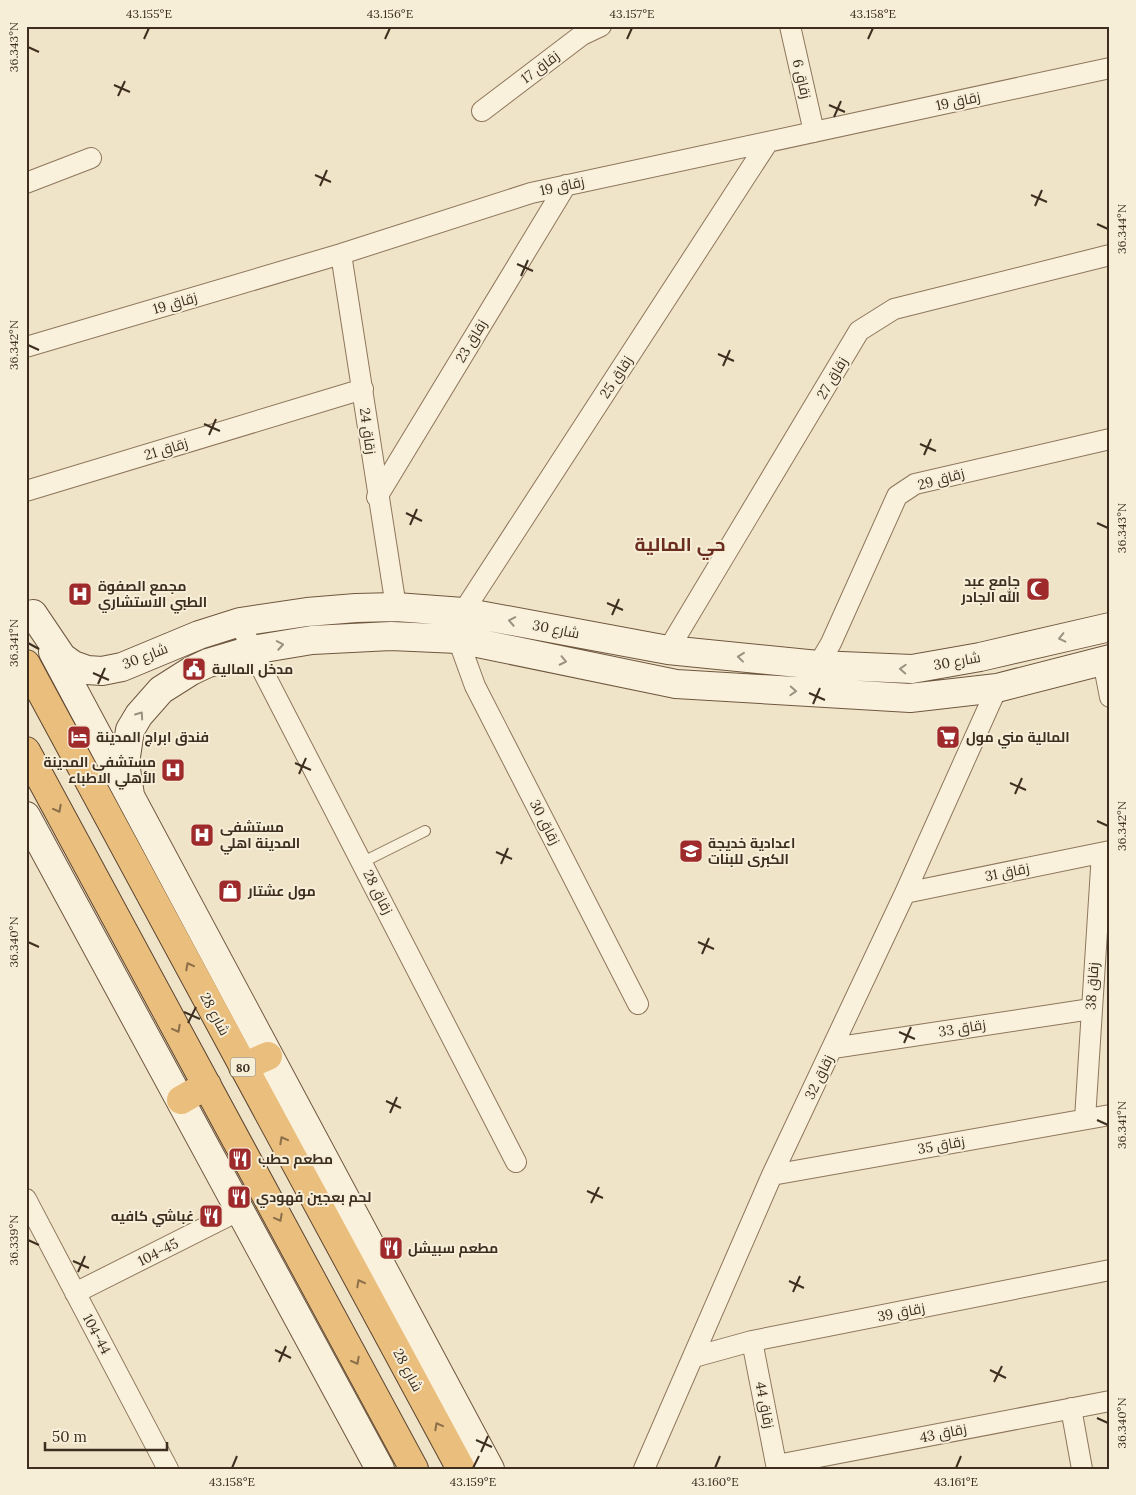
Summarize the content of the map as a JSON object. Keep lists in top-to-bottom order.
{
  "streets": {
    "highway": ["شارع 28", "80"],
    "main road": ["شارع 30"],
    "street": [
      "زقاق 17",
      "زقاق 6",
      "زقاق 19",
      "زقاق 23",
      "زقاق 25",
      "زقاق 27",
      "زقاق 24",
      "زقاق 21",
      "زقاق 29",
      "زقاق 30",
      "زقاق 31",
      "زقاق 28",
      "زقاق 38",
      "زقاق 33",
      "زقاق 32",
      "زقاق 35",
      "104-45",
      "زقاق 39",
      "104-44",
      "زقاق 44",
      "زقاق 43"
    ]
  },
  "crossings": [
    ["زقاق 6", "زقاق 19"],
    ["زقاق 19", "زقاق 23"],
    ["زقاق 19", "زقاق 25"],
    ["زقاق 19", "زقاق 24"],
    ["زقاق 23", "زقاق 24"],
    ["زقاق 25", "شارع 30"],
    ["زقاق 27", "شارع 30"],
    ["زقاق 24", "زقاق 21"],
    ["زقاق 24", "شارع 30"],
    ["زقاق 29", "شارع 30"],
    ["شارع 30", "زقاق 28"],
    ["زقاق 31", "زقاق 38"],
    ["زقاق 31", "زقاق 32"],
    ["زقاق 38", "زقاق 33"],
    ["زقاق 38", "زقاق 35"],
    ["زقاق 33", "زقاق 32"],
    ["زقاق 32", "زقاق 35"],
    ["زقاق 32", "زقاق 39"],
    ["104-45", "104-44"],
    ["زقاق 39", "زقاق 44"],
    ["زقاق 44", "زقاق 43"]
  ],
  "districts": ["حي المالية"],
  "places": {
    "mosque": ["جامع عبد الله الجادر"],
    "hospital": ["مجمع الصفوة الطبي الاستشاري", "مستشفى المدينة الأهلي الاطباء", "مستشفى المدينة اهلي"],
    "public building": ["مدخل المالية"],
    "hotel": ["فندق ابراج المدينة"],
    "supermarket": ["المالية مني مول"],
    "school or university": ["اعدادية خديجة الكبرى للبنات"],
    "shop": ["مول عشتار"],
    "restaurant": [
      "مطعم حطب",
      "لحم بعجين فهودي",
      "غباشي كافيه",
      "مطعم سبيشل"
    ]
  },
  "scale_bar": "50 m",
  "coordinates": [
    "43.155°E",
    "43.156°E",
    "43.157°E",
    "43.158°E",
    "36.343°N",
    "36.344°N",
    "36.342°N",
    "36.341°N",
    "36.340°N",
    "36.339°N",
    "43.159°E",
    "43.160°E",
    "43.161°E"
  ]
}
